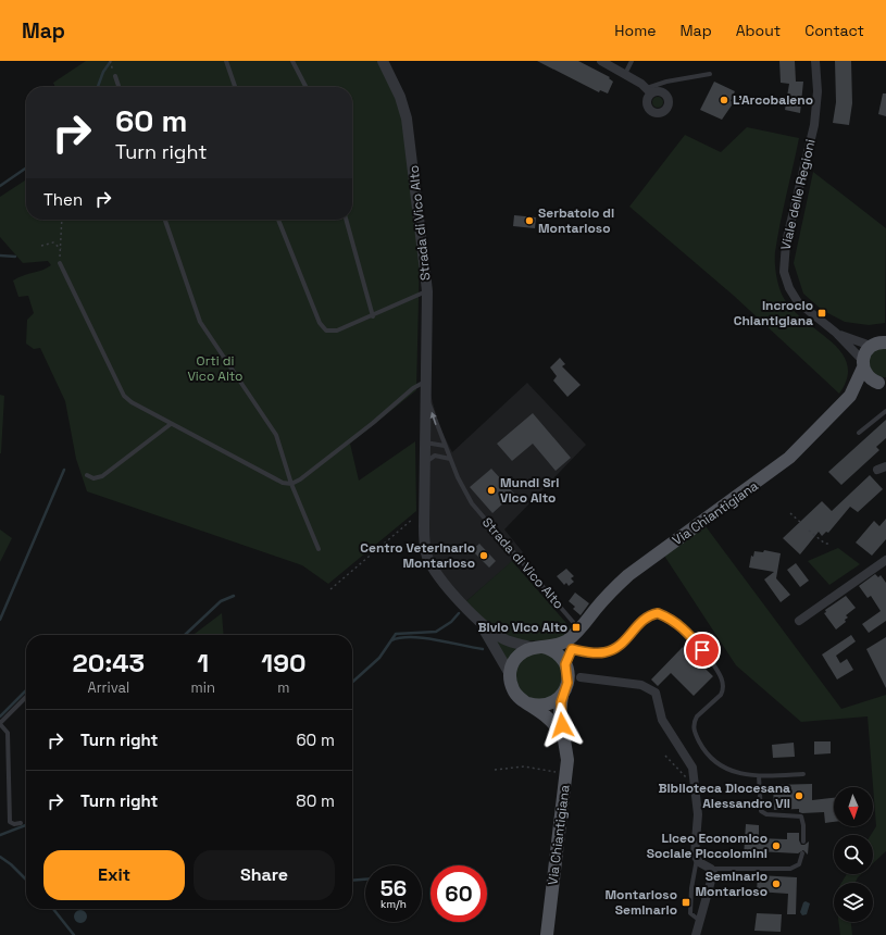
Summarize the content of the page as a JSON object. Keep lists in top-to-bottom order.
{
  "streets": {
    "main road": ["Via Chiantigiana"],
    "street": ["Viale delle Regioni", "Strada di Vico Alto"]
  },
  "crossings": [
    ["Viale delle Regioni", "Via Chiantigiana"],
    ["Strada di Vico Alto", "Via Chiantigiana"]
  ],
  "parks": ["Orti di Vico Alto"],
  "places": {
    "other": [
      "L'Arcobaleno",
      "Serbatoio di Montarioso",
      "Mundi Srl Vico Alto",
      "Centro Veterinario Montarioso",
      "Biblioteca Diocesana Alessandro VII",
      "Liceo Economico Sociale Piccolomini",
      "Seminario Montarioso"
    ],
    "transit": ["Incrocio Chiantigiana", "Bivio Vico Alto", "Montarioso Seminario"]
  },
  "north": "bottom",
  "page": {
    "header": "Map",
    "nav": [
      "Home",
      "Map",
      "About",
      "Contact"
    ],
    "turn": ["60 m", "Turn right"],
    "then": "Then",
    "eta": [
      "20:43",
      "Arrival",
      "1",
      "min",
      "190",
      "m"
    ],
    "list": [
      {
        "name": "Turn right",
        "value": "60 m"
      },
      {
        "name": "Turn right",
        "value": "80 m"
      }
    ],
    "buttons": ["Exit", "Share"],
    "speed": "56 km/h",
    "limit": "60"
  }
}
